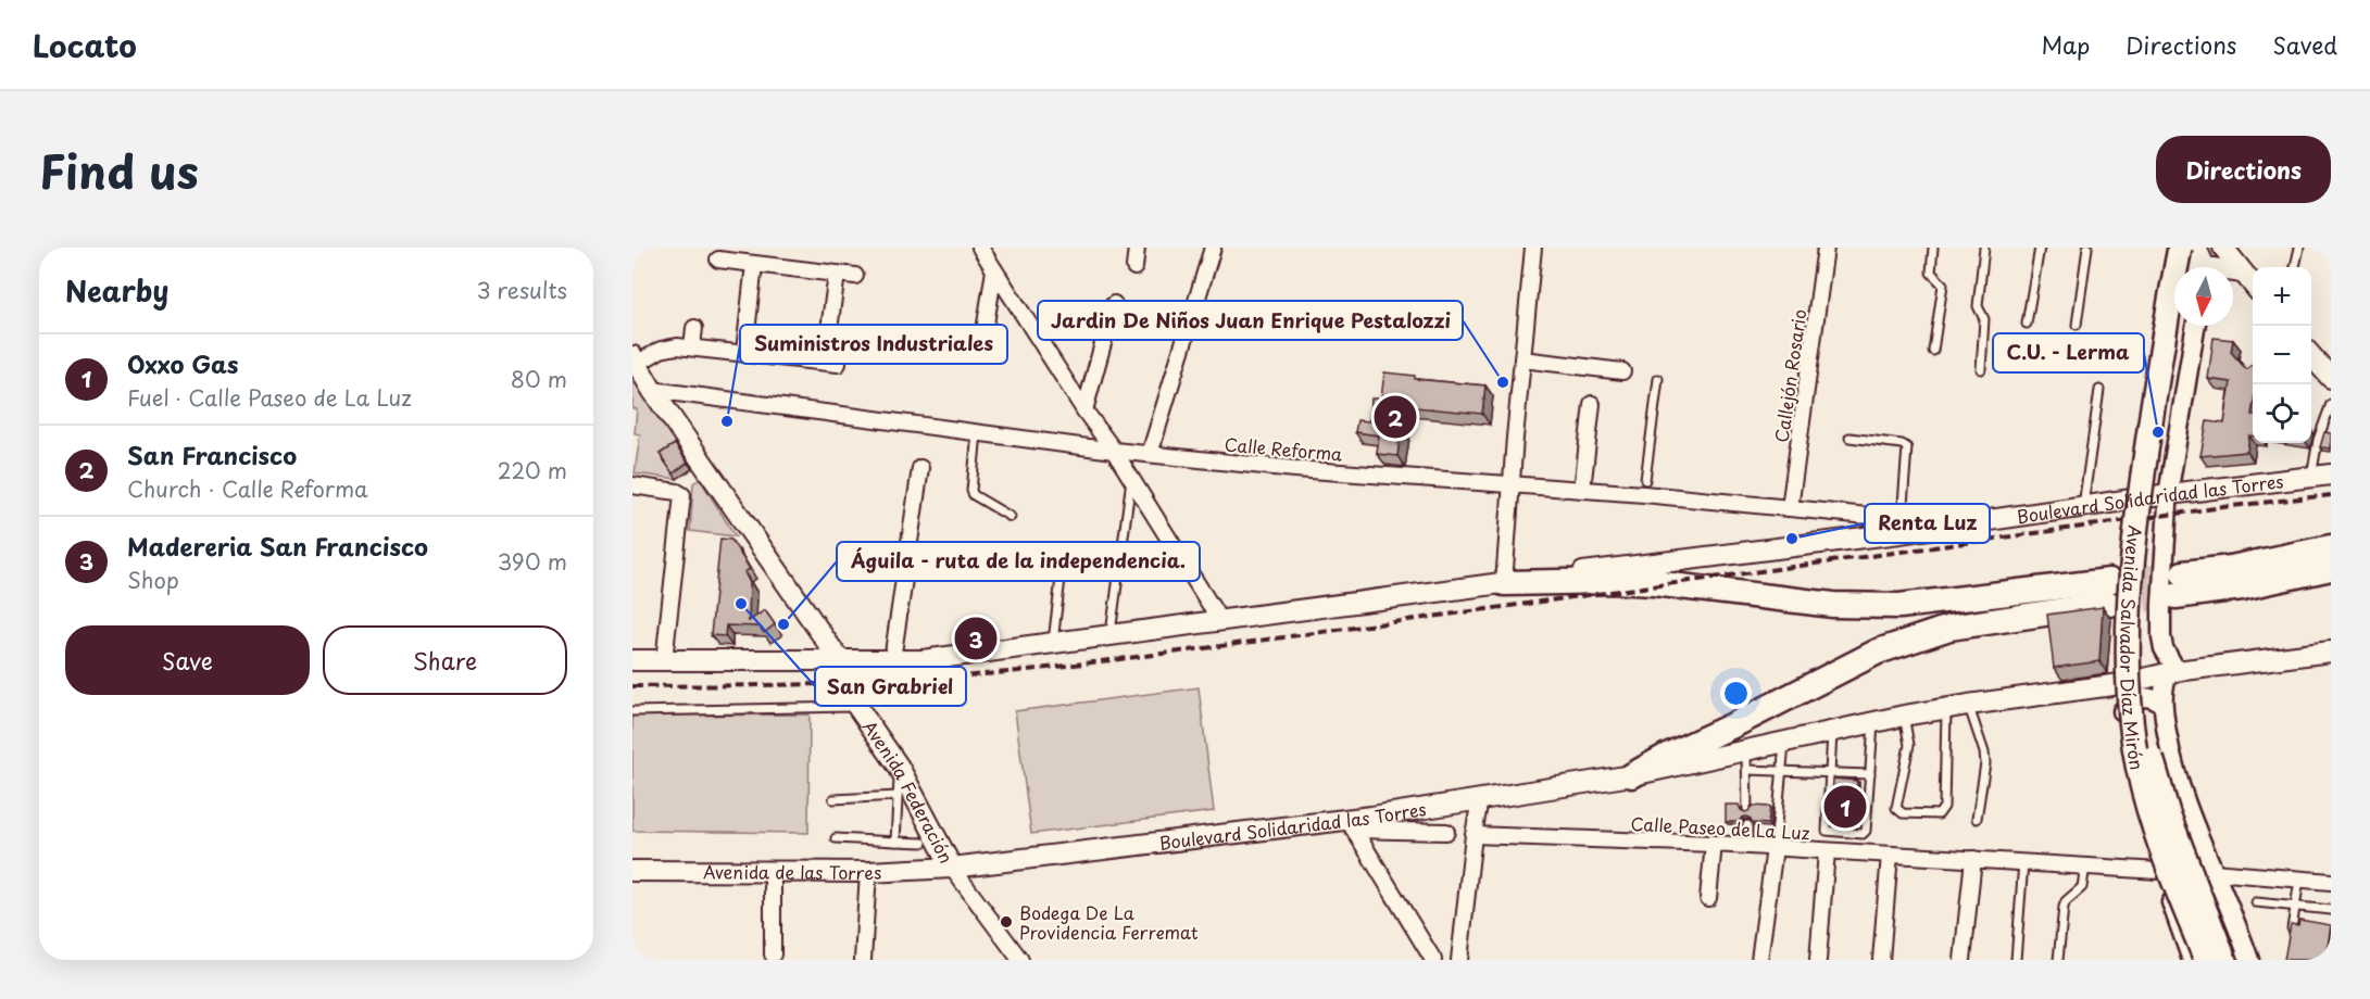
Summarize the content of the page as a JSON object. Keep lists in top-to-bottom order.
{
  "streets": {
    "highway": ["Boulevard Solidaridad las Torres"],
    "main road": ["Avenida Salvador Díaz Mirón", "Avenida Federación", "Avenida de las Torres"],
    "street": ["Callejón Rosario", "Calle Reforma", "Calle Paseo de La Luz"]
  },
  "crossings": [
    ["Callejón Rosario", "Calle Reforma"],
    ["Calle Reforma", "Boulevard Solidaridad las Torres"],
    ["Calle Reforma", "Avenida Federación"],
    ["Boulevard Solidaridad las Torres", "Avenida Salvador Díaz Mirón"],
    ["Boulevard Solidaridad las Torres", "Avenida Federación"],
    ["Boulevard Solidaridad las Torres", "Avenida de las Torres"],
    ["Avenida Salvador Díaz Mirón", "Calle Paseo de La Luz"],
    ["Avenida Federación", "Avenida de las Torres"]
  ],
  "places": [
    "Jardin De Niños Juan Enrique Pestalozzi",
    "Suministros Industriales",
    "C.U. - Lerma",
    "Renta Luz",
    "San Grabriel",
    "Águila - ruta de la independencia.",
    "Bodega De La Providencia Ferremat"
  ],
  "north": "bottom",
  "page": {
    "header": "Locato",
    "nav": ["Map", "Directions", "Saved"],
    "title": "Find us",
    "buttons": [
      "Directions",
      ["Save", "Share"]
    ],
    "heading": ["Nearby", "3 results"],
    "map_buttons": ["+", "−"],
    "list": [
      {
        "mark": "1",
        "name": "Oxxo Gas",
        "note": "Fuel · Calle Paseo de La Luz",
        "value": "80 m"
      },
      {
        "mark": "2",
        "name": "San Francisco",
        "note": "Church · Calle Reforma",
        "value": "220 m"
      },
      {
        "mark": "3",
        "name": "Madereria San Francisco",
        "note": "Shop",
        "value": "390 m"
      }
    ],
    "pins": ["2", "3", "1"]
  }
}
